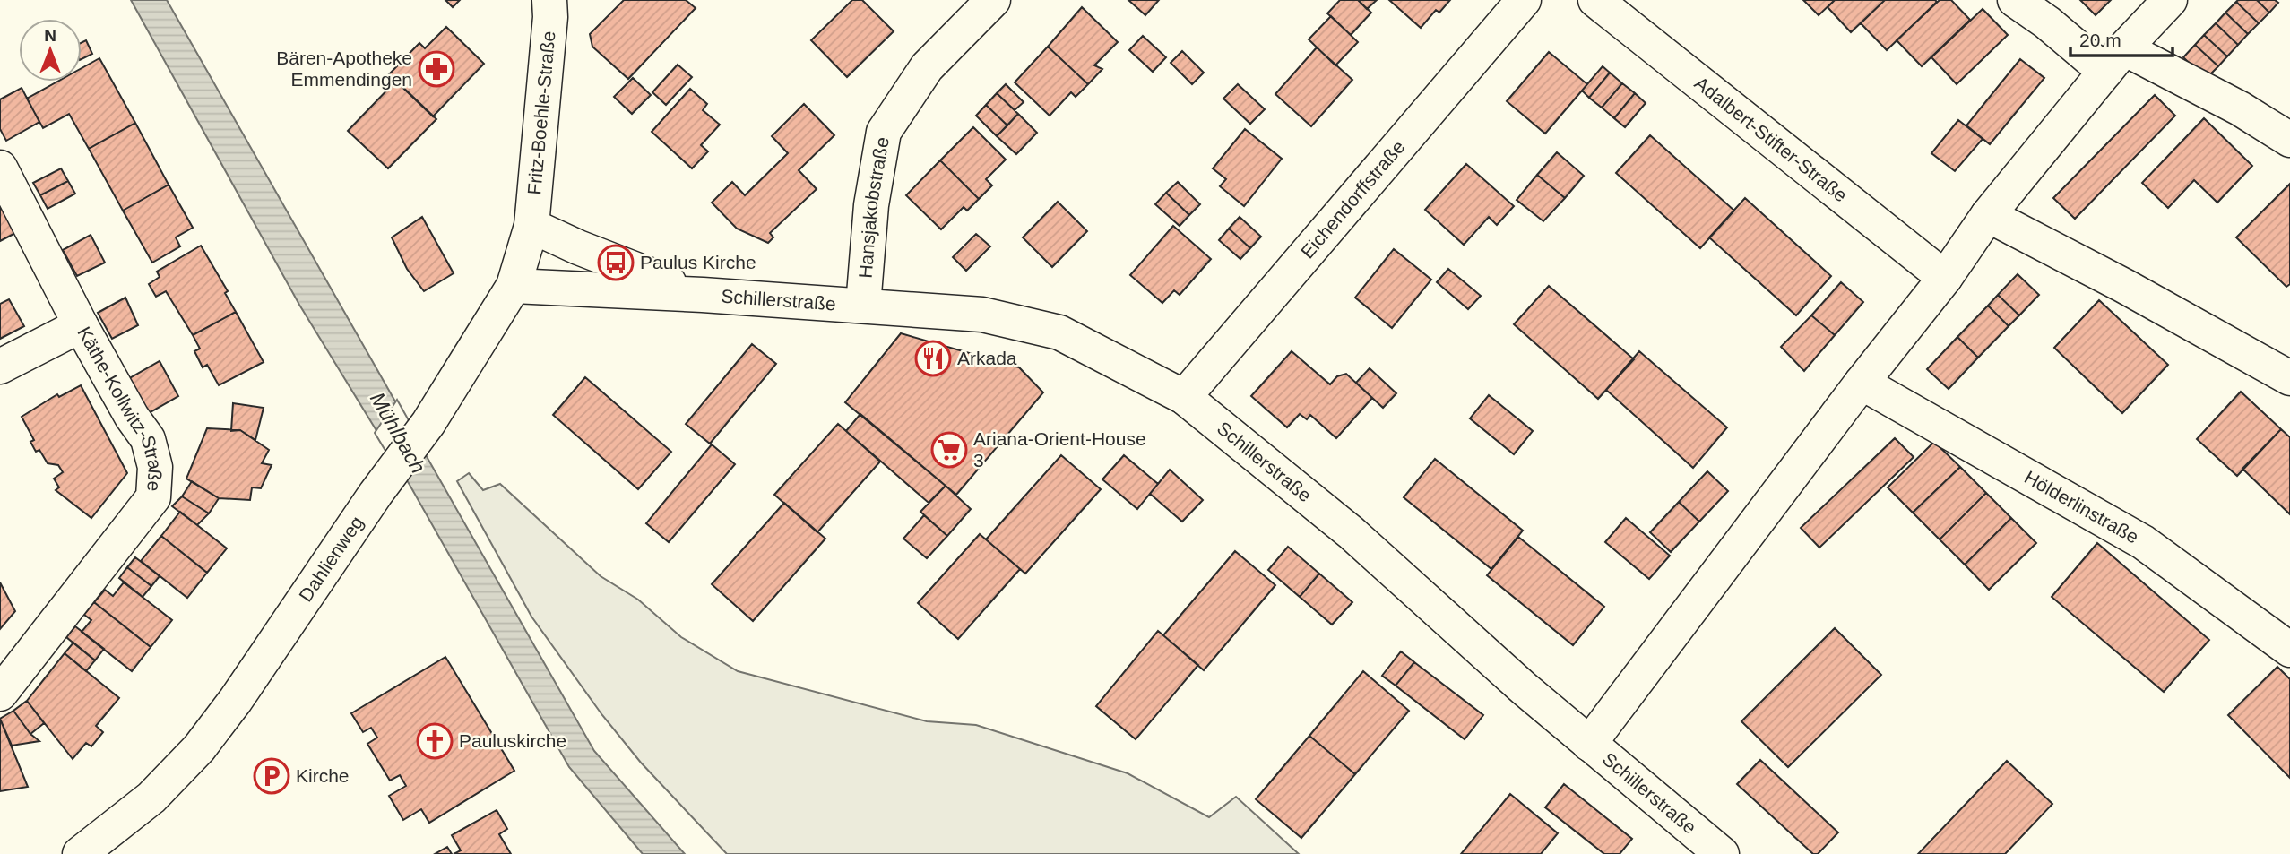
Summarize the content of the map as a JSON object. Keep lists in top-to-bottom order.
{
  "streets": {
    "street": [
      "Fritz-Boehle-Straße",
      "Adalbert-Stifter-Straße",
      "Eichendorffstraße",
      "Hansjakobstraße",
      "Schillerstraße",
      "Käthe-Kollwitz-Straße",
      "Hölderlinstraße",
      "Dahlienweg"
    ]
  },
  "crossings": [
    ["Fritz-Boehle-Straße", "Schillerstraße"],
    ["Fritz-Boehle-Straße", "Dahlienweg"],
    ["Eichendorffstraße", "Schillerstraße"],
    ["Hansjakobstraße", "Schillerstraße"],
    ["Schillerstraße", "Dahlienweg"]
  ],
  "water": ["Mühlbach"],
  "places": {
    "pharmacy": ["Bären-Apotheke Emmendingen"],
    "bus stop": ["Paulus Kirche"],
    "restaurant": ["Arkada"],
    "supermarket": ["Ariana-Orient-House 3"],
    "church": ["Pauluskirche"],
    "parking": ["Kirche"]
  },
  "scale_bar": "20 m",
  "north": "top"
}
